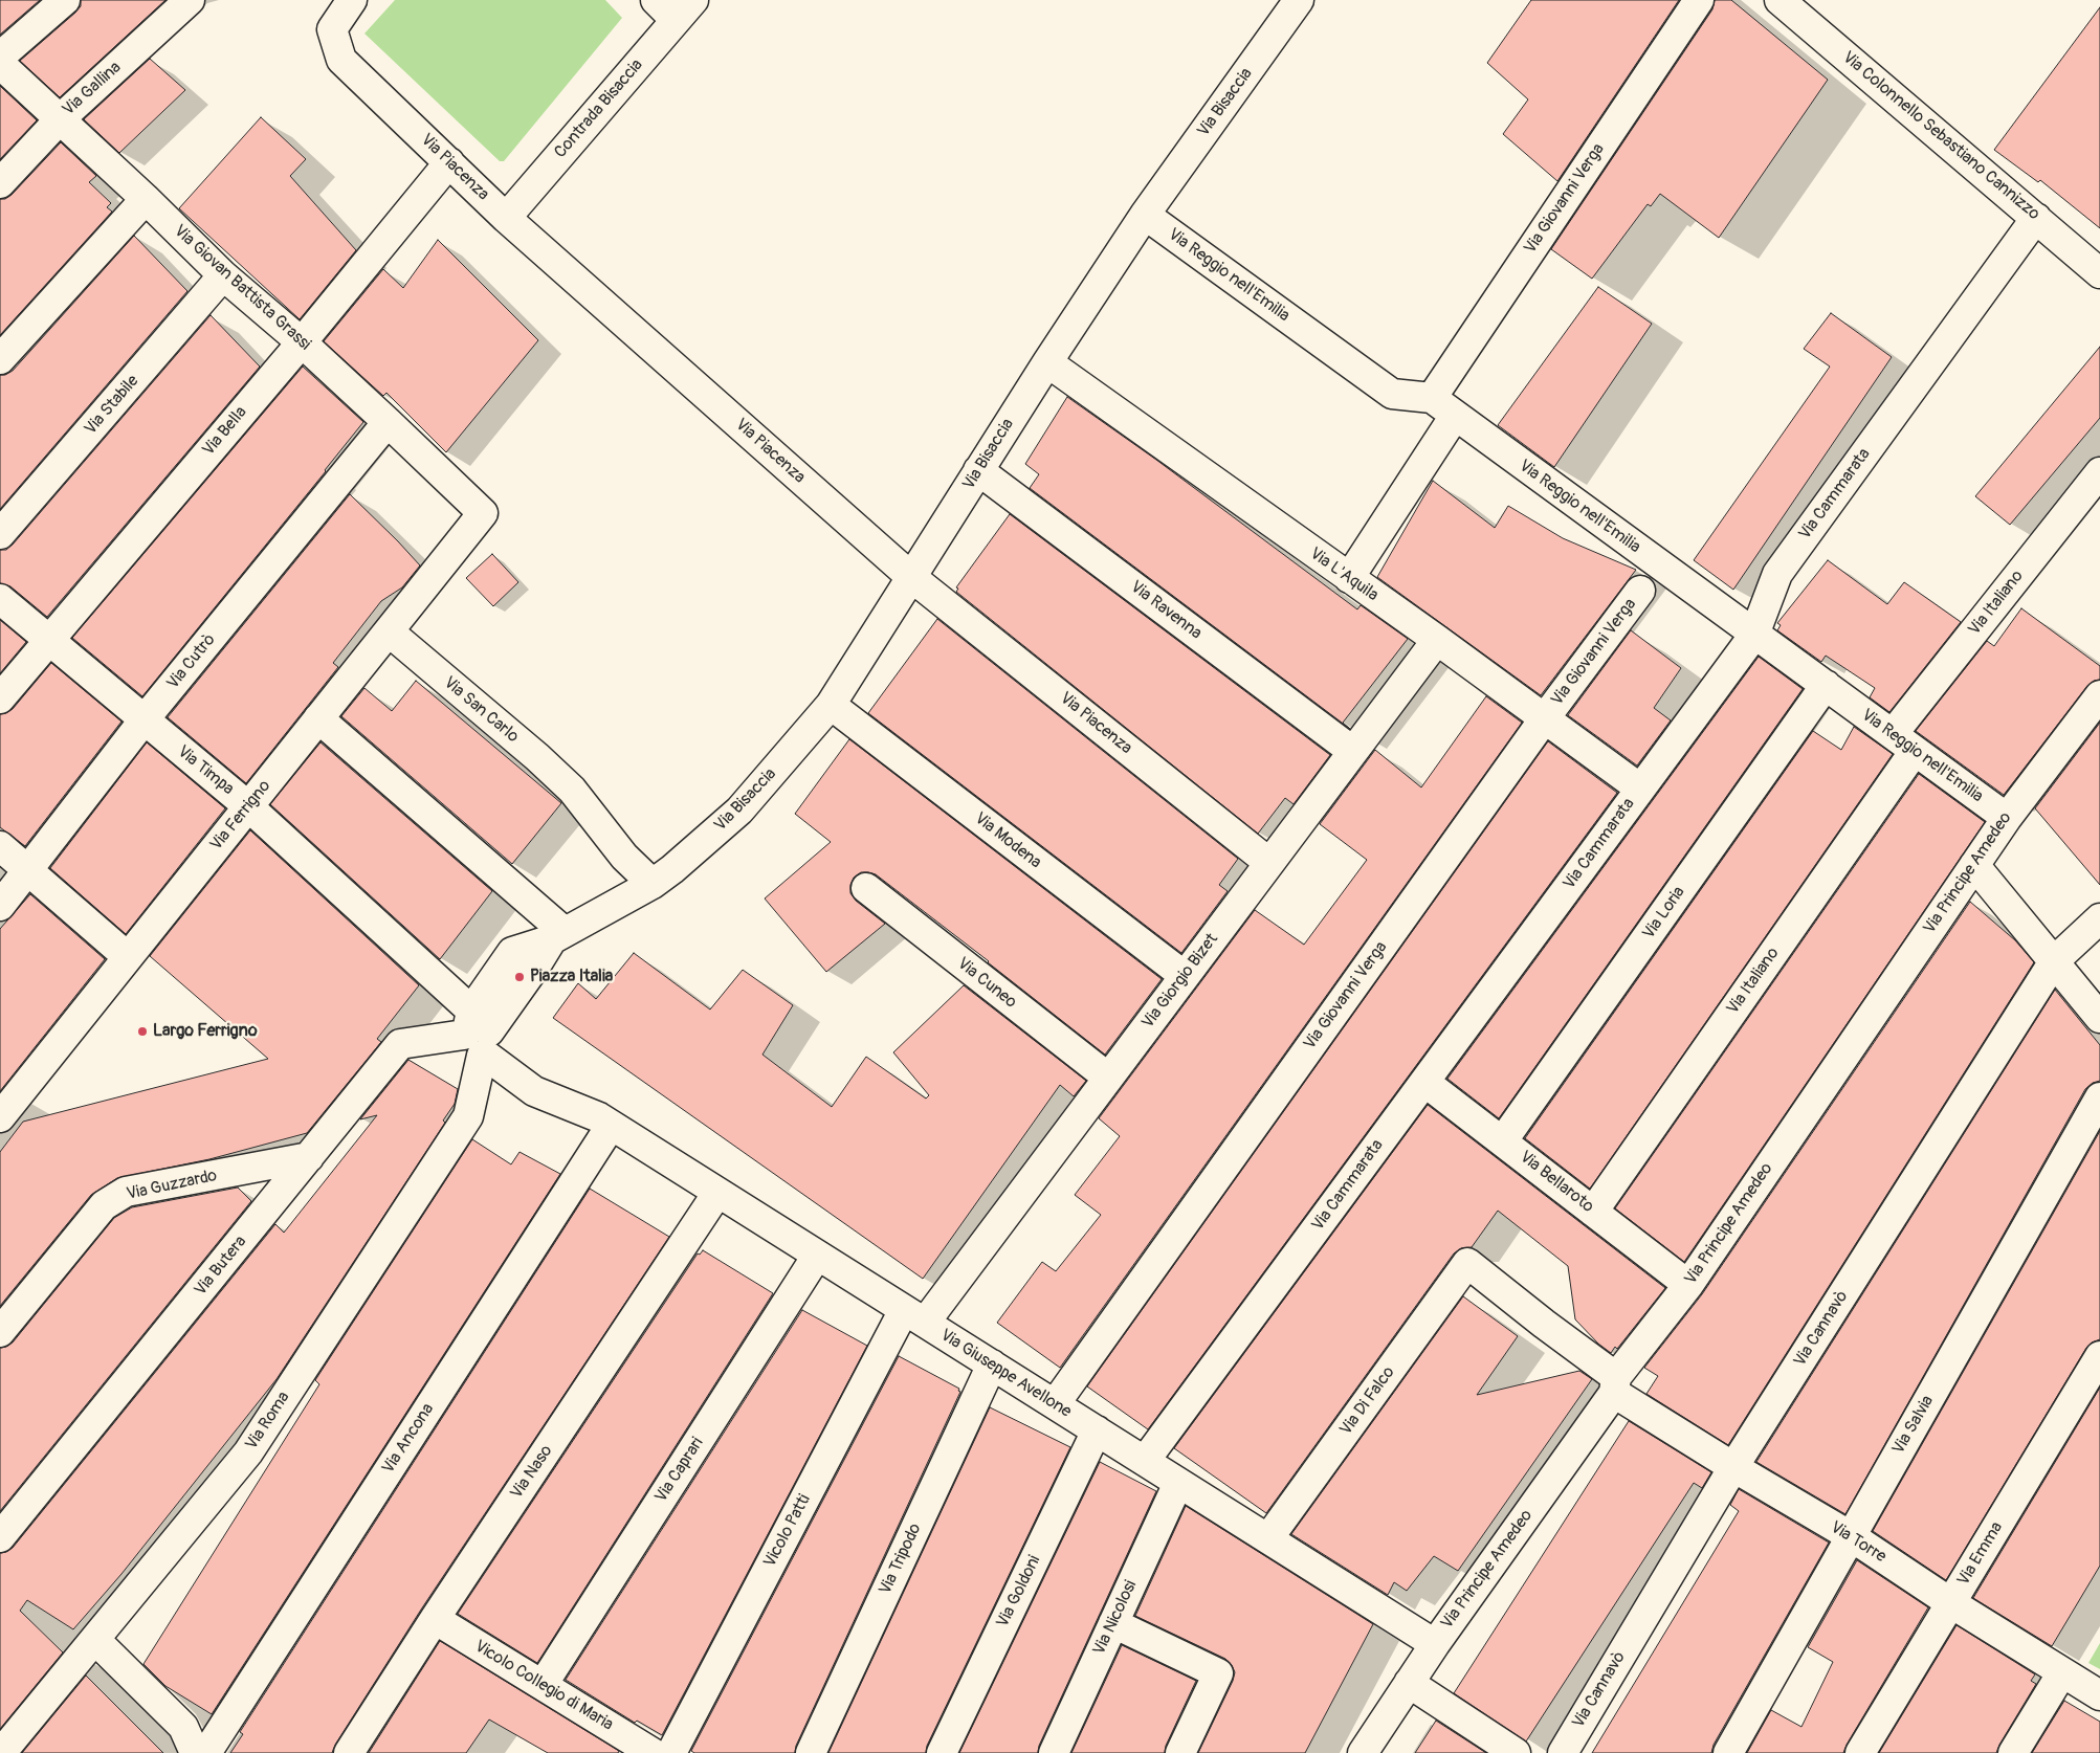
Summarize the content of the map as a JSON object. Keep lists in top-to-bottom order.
{
  "streets": {
    "street": [
      "Via Gallina",
      "Via Bisaccia",
      "Contrada Bisaccia",
      "Via Colonnello Sebastiano Cannizzo",
      "Via Piacenza",
      "Via Giovanni Verga",
      "Via Reggio nell'Emilia",
      "Via Giovan Battista Grassi",
      "Via Stabile",
      "Via Bella",
      "Via Cammarata",
      "Via L'Aquila",
      "Via Italiano",
      "Via Ravenna",
      "Via Cutrò",
      "Via San Carlo",
      "Via Timpa",
      "Via Ferrigno",
      "Via Modena",
      "Via Principe Amedeo",
      "Via Loria",
      "Via Giorgio Bizet",
      "Via Cuneo",
      "Via Bellaroto",
      "Via Guzzardo",
      "Via Butera",
      "Via Cannavò",
      "Via Giuseppe Avellone",
      "Via Di Falco",
      "Via Roma",
      "Via Salvia",
      "Via Ancona",
      "Via Caprari",
      "Via Naso",
      "Vicolo Patti",
      "Via Torre",
      "Via Emma",
      "Via Tripodo",
      "Via Goldoni",
      "Via Nicolosi",
      "Vicolo Collegio di Maria"
    ]
  },
  "crossings": [
    ["Via Gallina", "Via Giovan Battista Grassi"],
    ["Via Bisaccia", "Via Piacenza"],
    ["Via Bisaccia", "Via Reggio nell'Emilia"],
    ["Via Bisaccia", "Via L'Aquila"],
    ["Via Bisaccia", "Via Ravenna"],
    ["Via Bisaccia", "Via San Carlo"],
    ["Via Bisaccia", "Via Modena"],
    ["Contrada Bisaccia", "Via Piacenza"],
    ["Via Colonnello Sebastiano Cannizzo", "Via Cammarata"],
    ["Via Piacenza", "Via Bella"],
    ["Via Piacenza", "Via Giorgio Bizet"],
    ["Via Giovanni Verga", "Via Reggio nell'Emilia"],
    ["Via Giovanni Verga", "Via L'Aquila"],
    ["Via Giovanni Verga", "Via Giuseppe Avellone"],
    ["Via Reggio nell'Emilia", "Via Cammarata"],
    ["Via Reggio nell'Emilia", "Via Italiano"],
    ["Via Reggio nell'Emilia", "Via Principe Amedeo"],
    ["Via Reggio nell'Emilia", "Via Loria"],
    ["Via Giovan Battista Grassi", "Via Stabile"],
    ["Via Giovan Battista Grassi", "Via Bella"],
    ["Via Giovan Battista Grassi", "Via Cutrò"],
    ["Via Giovan Battista Grassi", "Via Ferrigno"],
    ["Via Bella", "Via Timpa"],
    ["Via Cammarata", "Via L'Aquila"],
    ["Via Cammarata", "Via Bellaroto"],
    ["Via Cammarata", "Via Giuseppe Avellone"],
    ["Via L'Aquila", "Via Giorgio Bizet"],
    ["Via Italiano", "Via Bellaroto"],
    ["Via Ravenna", "Via Giorgio Bizet"],
    ["Via Cutrò", "Via Timpa"],
    ["Via San Carlo", "Via Ferrigno"],
    ["Via Timpa", "Via Ferrigno"],
    ["Via Timpa", "Via Butera"],
    ["Via Timpa", "Via Giuseppe Avellone"],
    ["Via Timpa", "Via Roma"],
    ["Via Modena", "Via Giorgio Bizet"],
    ["Via Principe Amedeo", "Via Bellaroto"],
    ["Via Principe Amedeo", "Via Giuseppe Avellone"],
    ["Via Principe Amedeo", "Via Torre"],
    ["Via Loria", "Via Bellaroto"],
    ["Via Giorgio Bizet", "Via Cuneo"],
    ["Via Giorgio Bizet", "Via Giuseppe Avellone"],
    ["Via Giorgio Bizet", "Vicolo Patti"],
    ["Via Guzzardo", "Via Butera"],
    ["Via Butera", "Via Giuseppe Avellone"],
    ["Via Butera", "Via Roma"],
    ["Via Cannavò", "Via Torre"],
    ["Via Giuseppe Avellone", "Via Di Falco"],
    ["Via Giuseppe Avellone", "Via Roma"],
    ["Via Giuseppe Avellone", "Via Ancona"],
    ["Via Giuseppe Avellone", "Via Caprari"],
    ["Via Giuseppe Avellone", "Via Naso"],
    ["Via Giuseppe Avellone", "Vicolo Patti"],
    ["Via Giuseppe Avellone", "Via Tripodo"],
    ["Via Giuseppe Avellone", "Via Goldoni"],
    ["Via Giuseppe Avellone", "Via Nicolosi"],
    ["Via Di Falco", "Via Torre"],
    ["Via Salvia", "Via Torre"],
    ["Via Caprari", "Vicolo Collegio di Maria"],
    ["Via Naso", "Vicolo Collegio di Maria"],
    ["Via Torre", "Via Emma"]
  ],
  "places": ["Piazza Italia", "Largo Ferrigno"]
}
